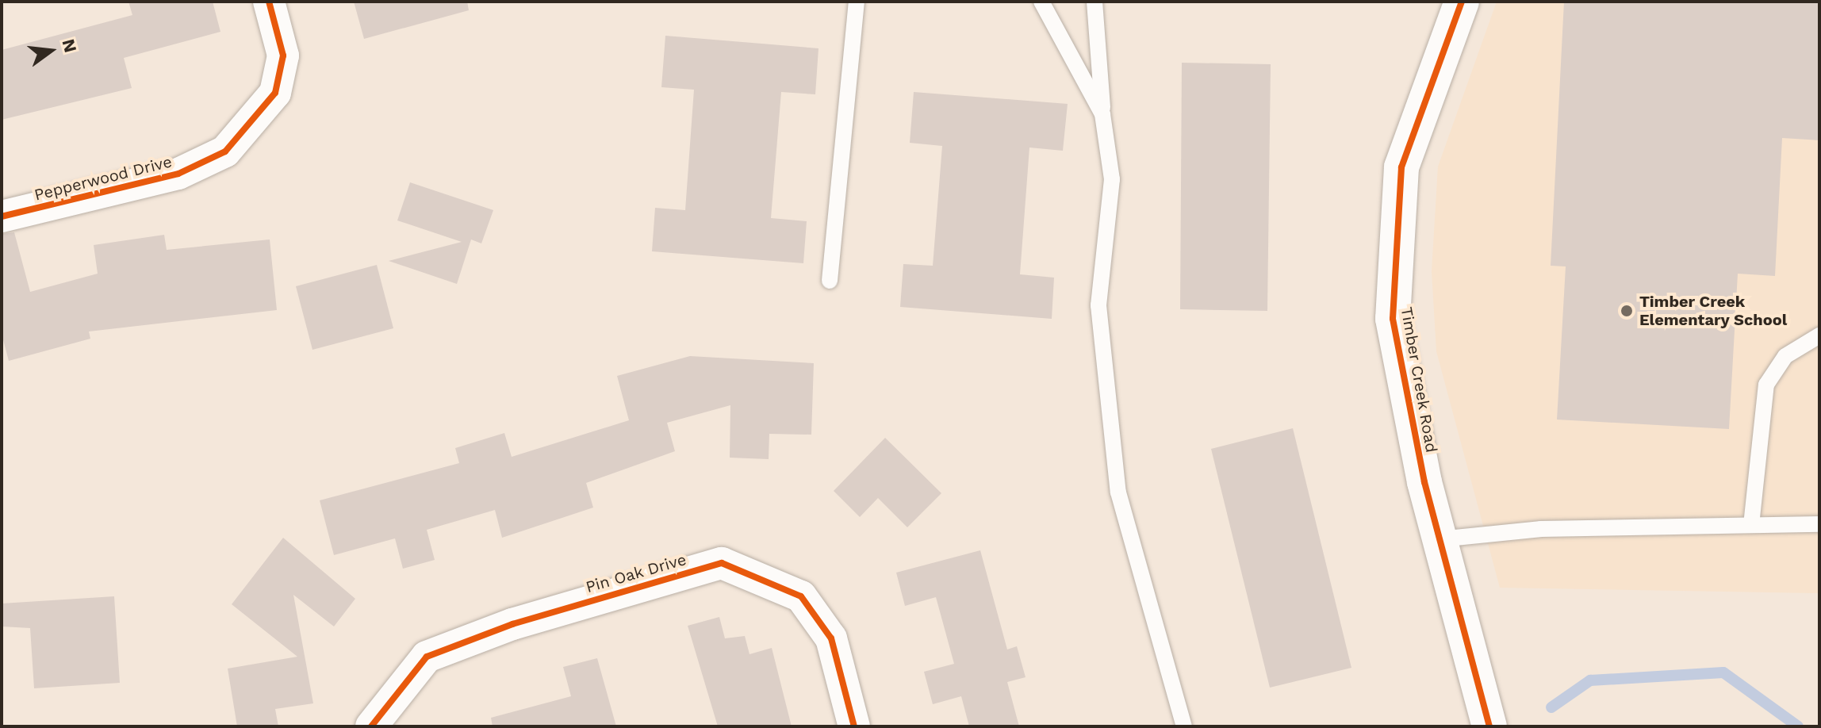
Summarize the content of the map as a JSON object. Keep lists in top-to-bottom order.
{
  "streets": {
    "street": ["Pepperwood Drive", "Timber Creek Road", "Pin Oak Drive"]
  },
  "places": ["Timber Creek Elementary School"],
  "north": "right"
}
